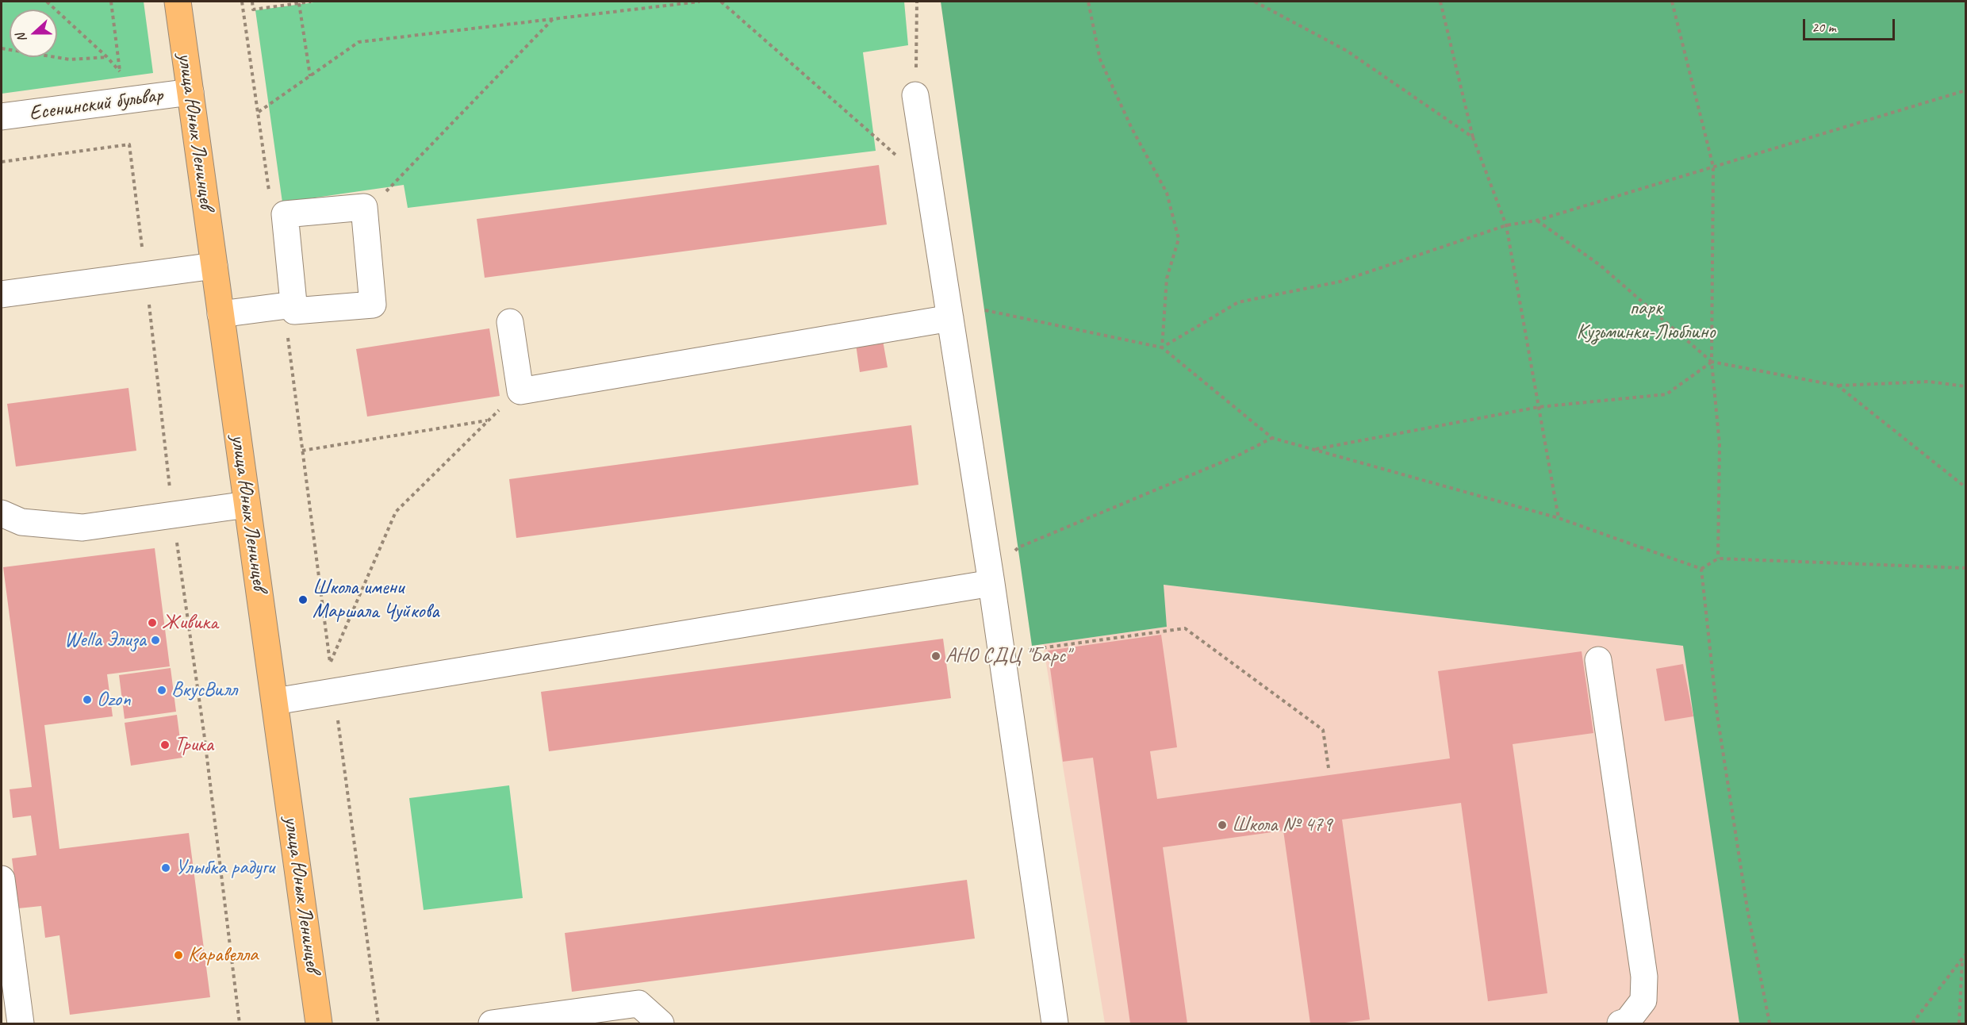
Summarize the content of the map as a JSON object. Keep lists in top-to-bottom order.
{
  "streets": {
    "main road": ["улица Юных Ленинцев"],
    "street": ["Есенинский бульвар"]
  },
  "crossings": [
    ["Есенинский бульвар", "улица Юных Ленинцев"]
  ],
  "parks": ["парк Кузьминки-Люблино"],
  "places": [
    "Школа имени Маршала Чуйкова",
    "Живика",
    "Wella Элиза",
    "АНО СДЦ \"Барс\"",
    "ВкусВилл",
    "Ozon",
    "Трика",
    "Школа № 479",
    "Улыбка радуги",
    "Каравелла"
  ],
  "scale_bar": "20 m",
  "north": "left"
}
